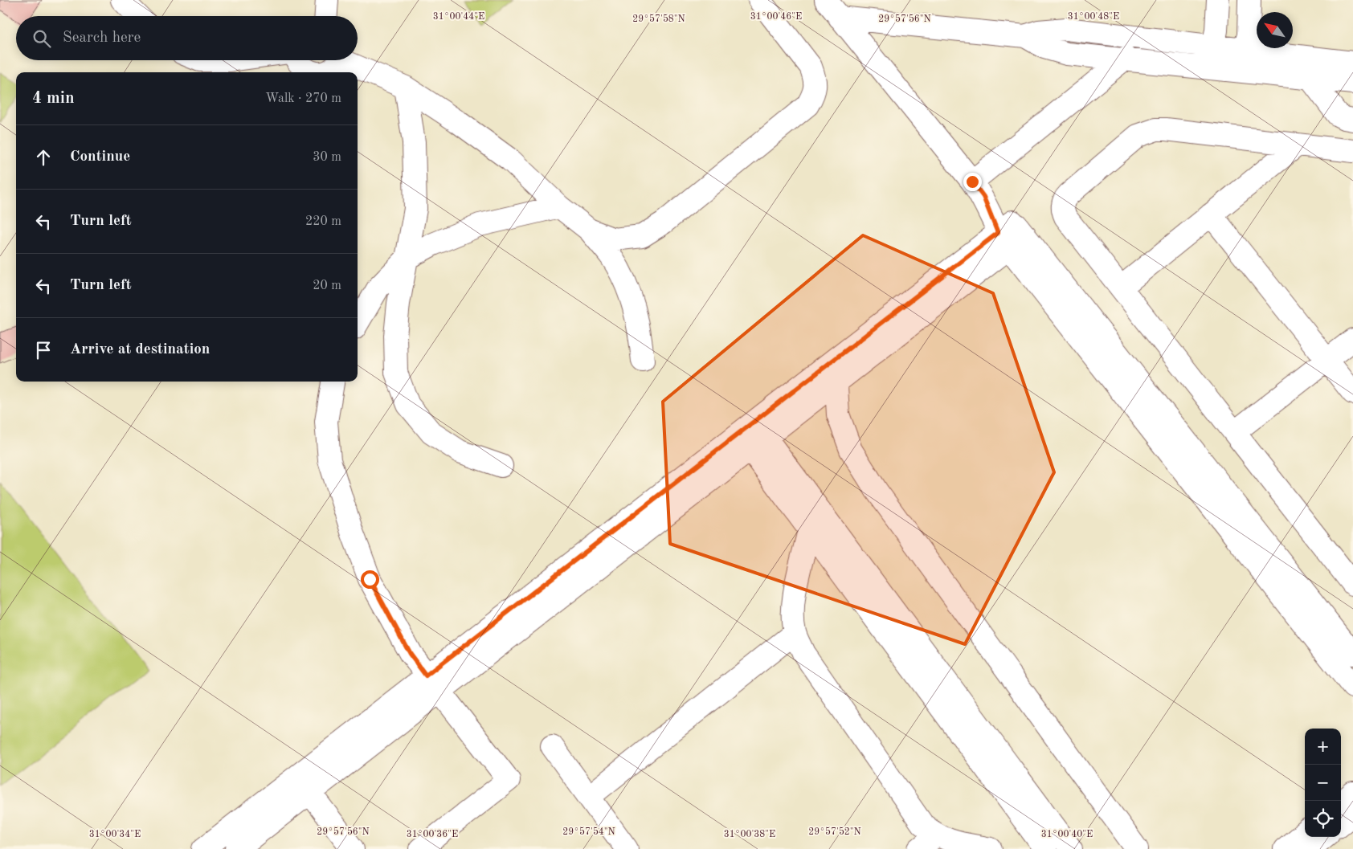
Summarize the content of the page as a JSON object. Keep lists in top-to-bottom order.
{
  "north": "top left",
  "page": {
    "search": "Search here",
    "heading": ["4 min", "Walk · 270 m"],
    "list": [
      ["Continue", "30 m"],
      ["Turn left", "220 m"],
      ["Turn left", "20 m"],
      "Arrive at destination"
    ],
    "map_buttons": ["+", "−"]
  },
  "coordinates": [
    "31°00'44\"E",
    "31°00'46\"E",
    "31°00'48\"E",
    "29°57'58\"N",
    "29°57'56\"N",
    "29°57'54\"N",
    "29°57'52\"N",
    "31°00'34\"E",
    "31°00'36\"E",
    "31°00'38\"E",
    "31°00'40\"E"
  ]
}
